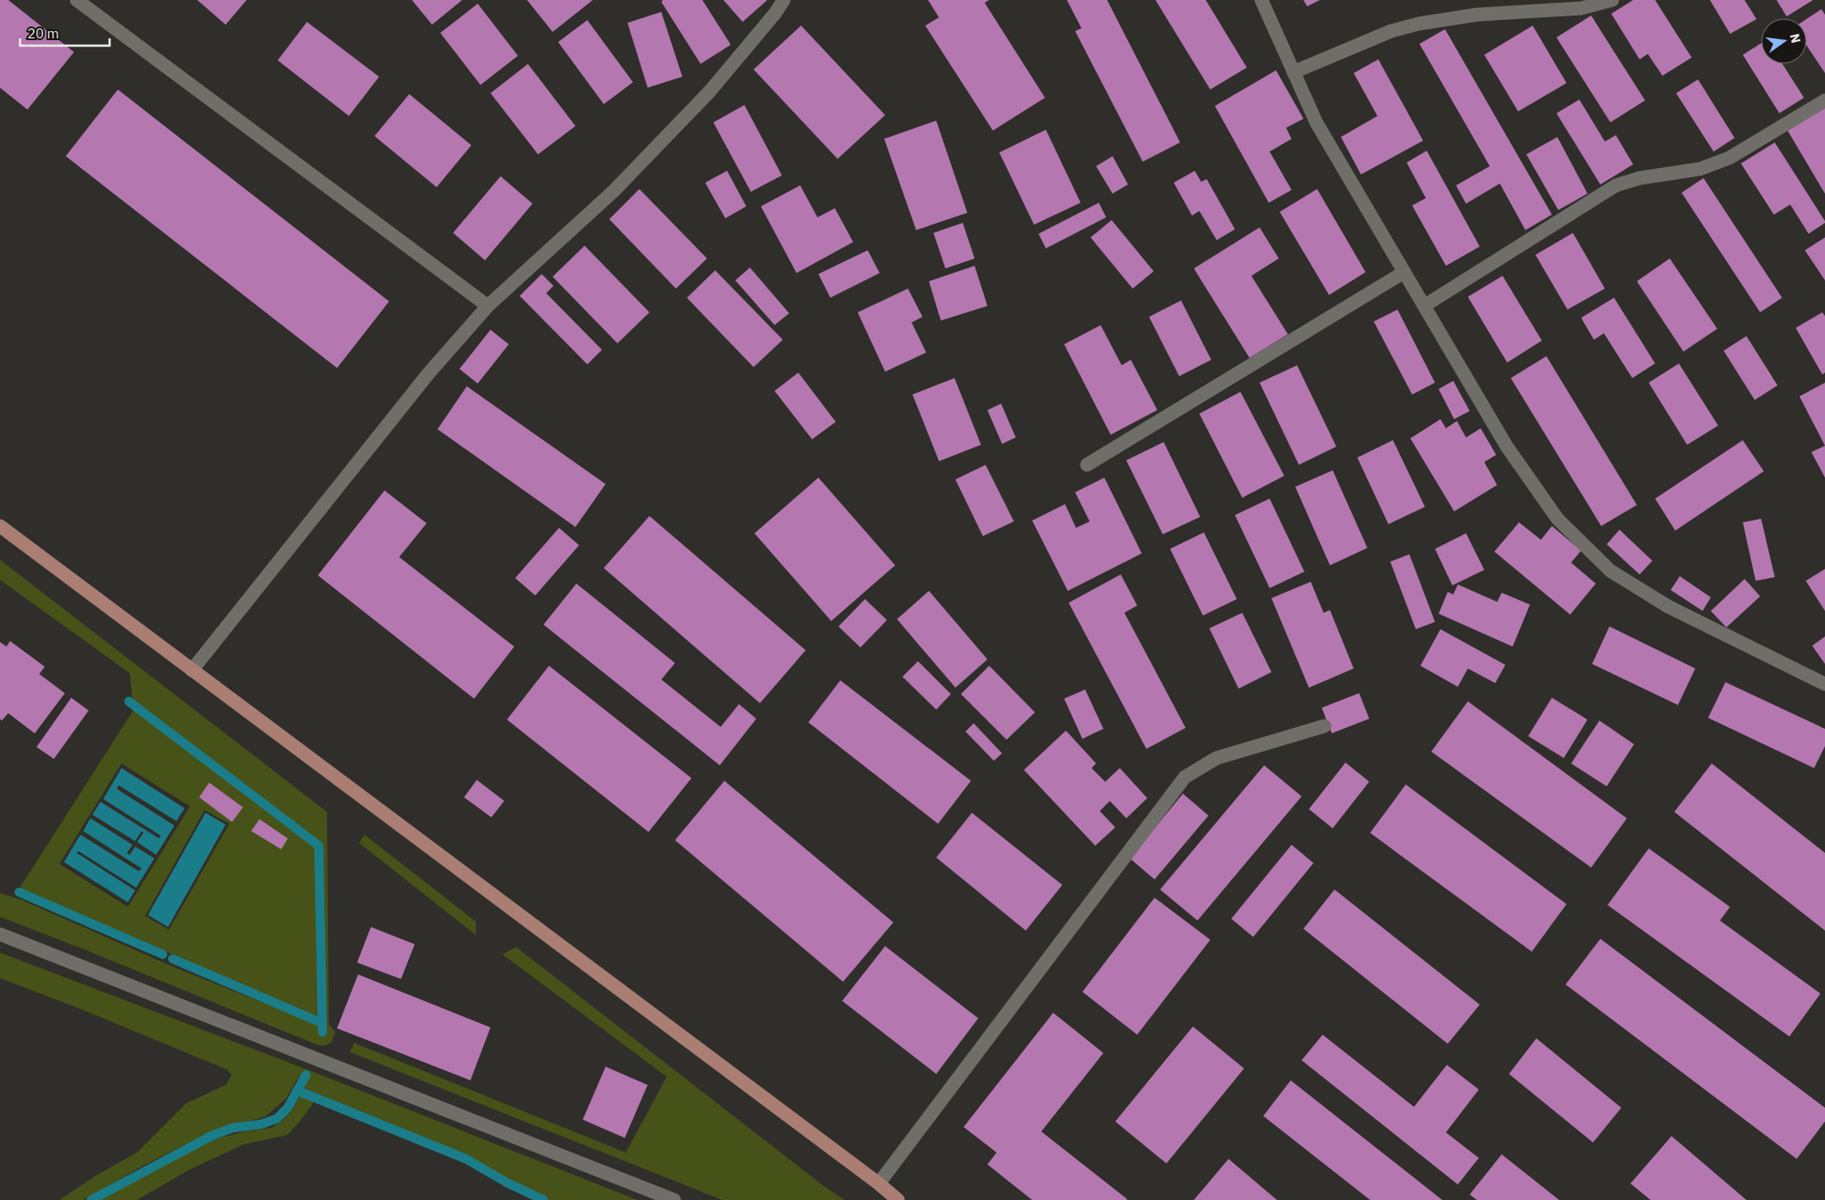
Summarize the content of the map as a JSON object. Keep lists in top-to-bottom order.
{
  "scale_bar": "20 m",
  "north": "right"
}
